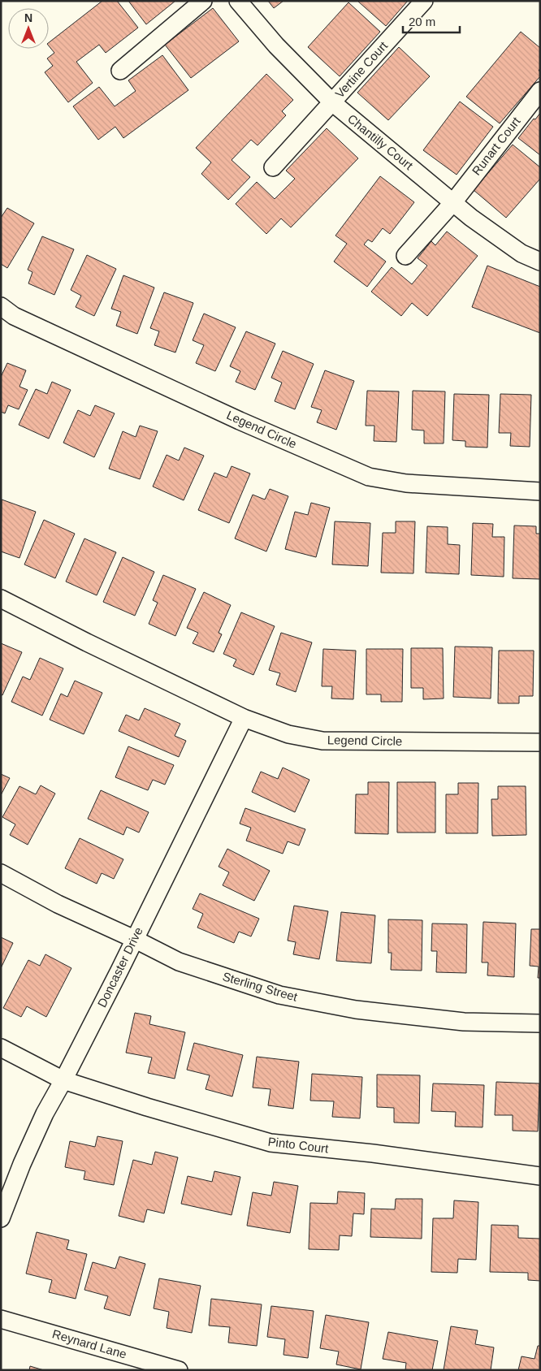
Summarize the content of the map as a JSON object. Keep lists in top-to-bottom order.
{
  "streets": {
    "street": [
      "Vertine Court",
      "Chantilly Court",
      "Runart Court",
      "Legend Circle",
      "Doncaster Drive",
      "Sterling Street",
      "Pinto Court",
      "Reynard Lane"
    ]
  },
  "crossings": [
    ["Vertine Court", "Chantilly Court"],
    ["Chantilly Court", "Runart Court"],
    ["Legend Circle", "Doncaster Drive"],
    ["Doncaster Drive", "Sterling Street"],
    ["Doncaster Drive", "Pinto Court"]
  ],
  "scale_bar": "20 m",
  "north": "top"
}
